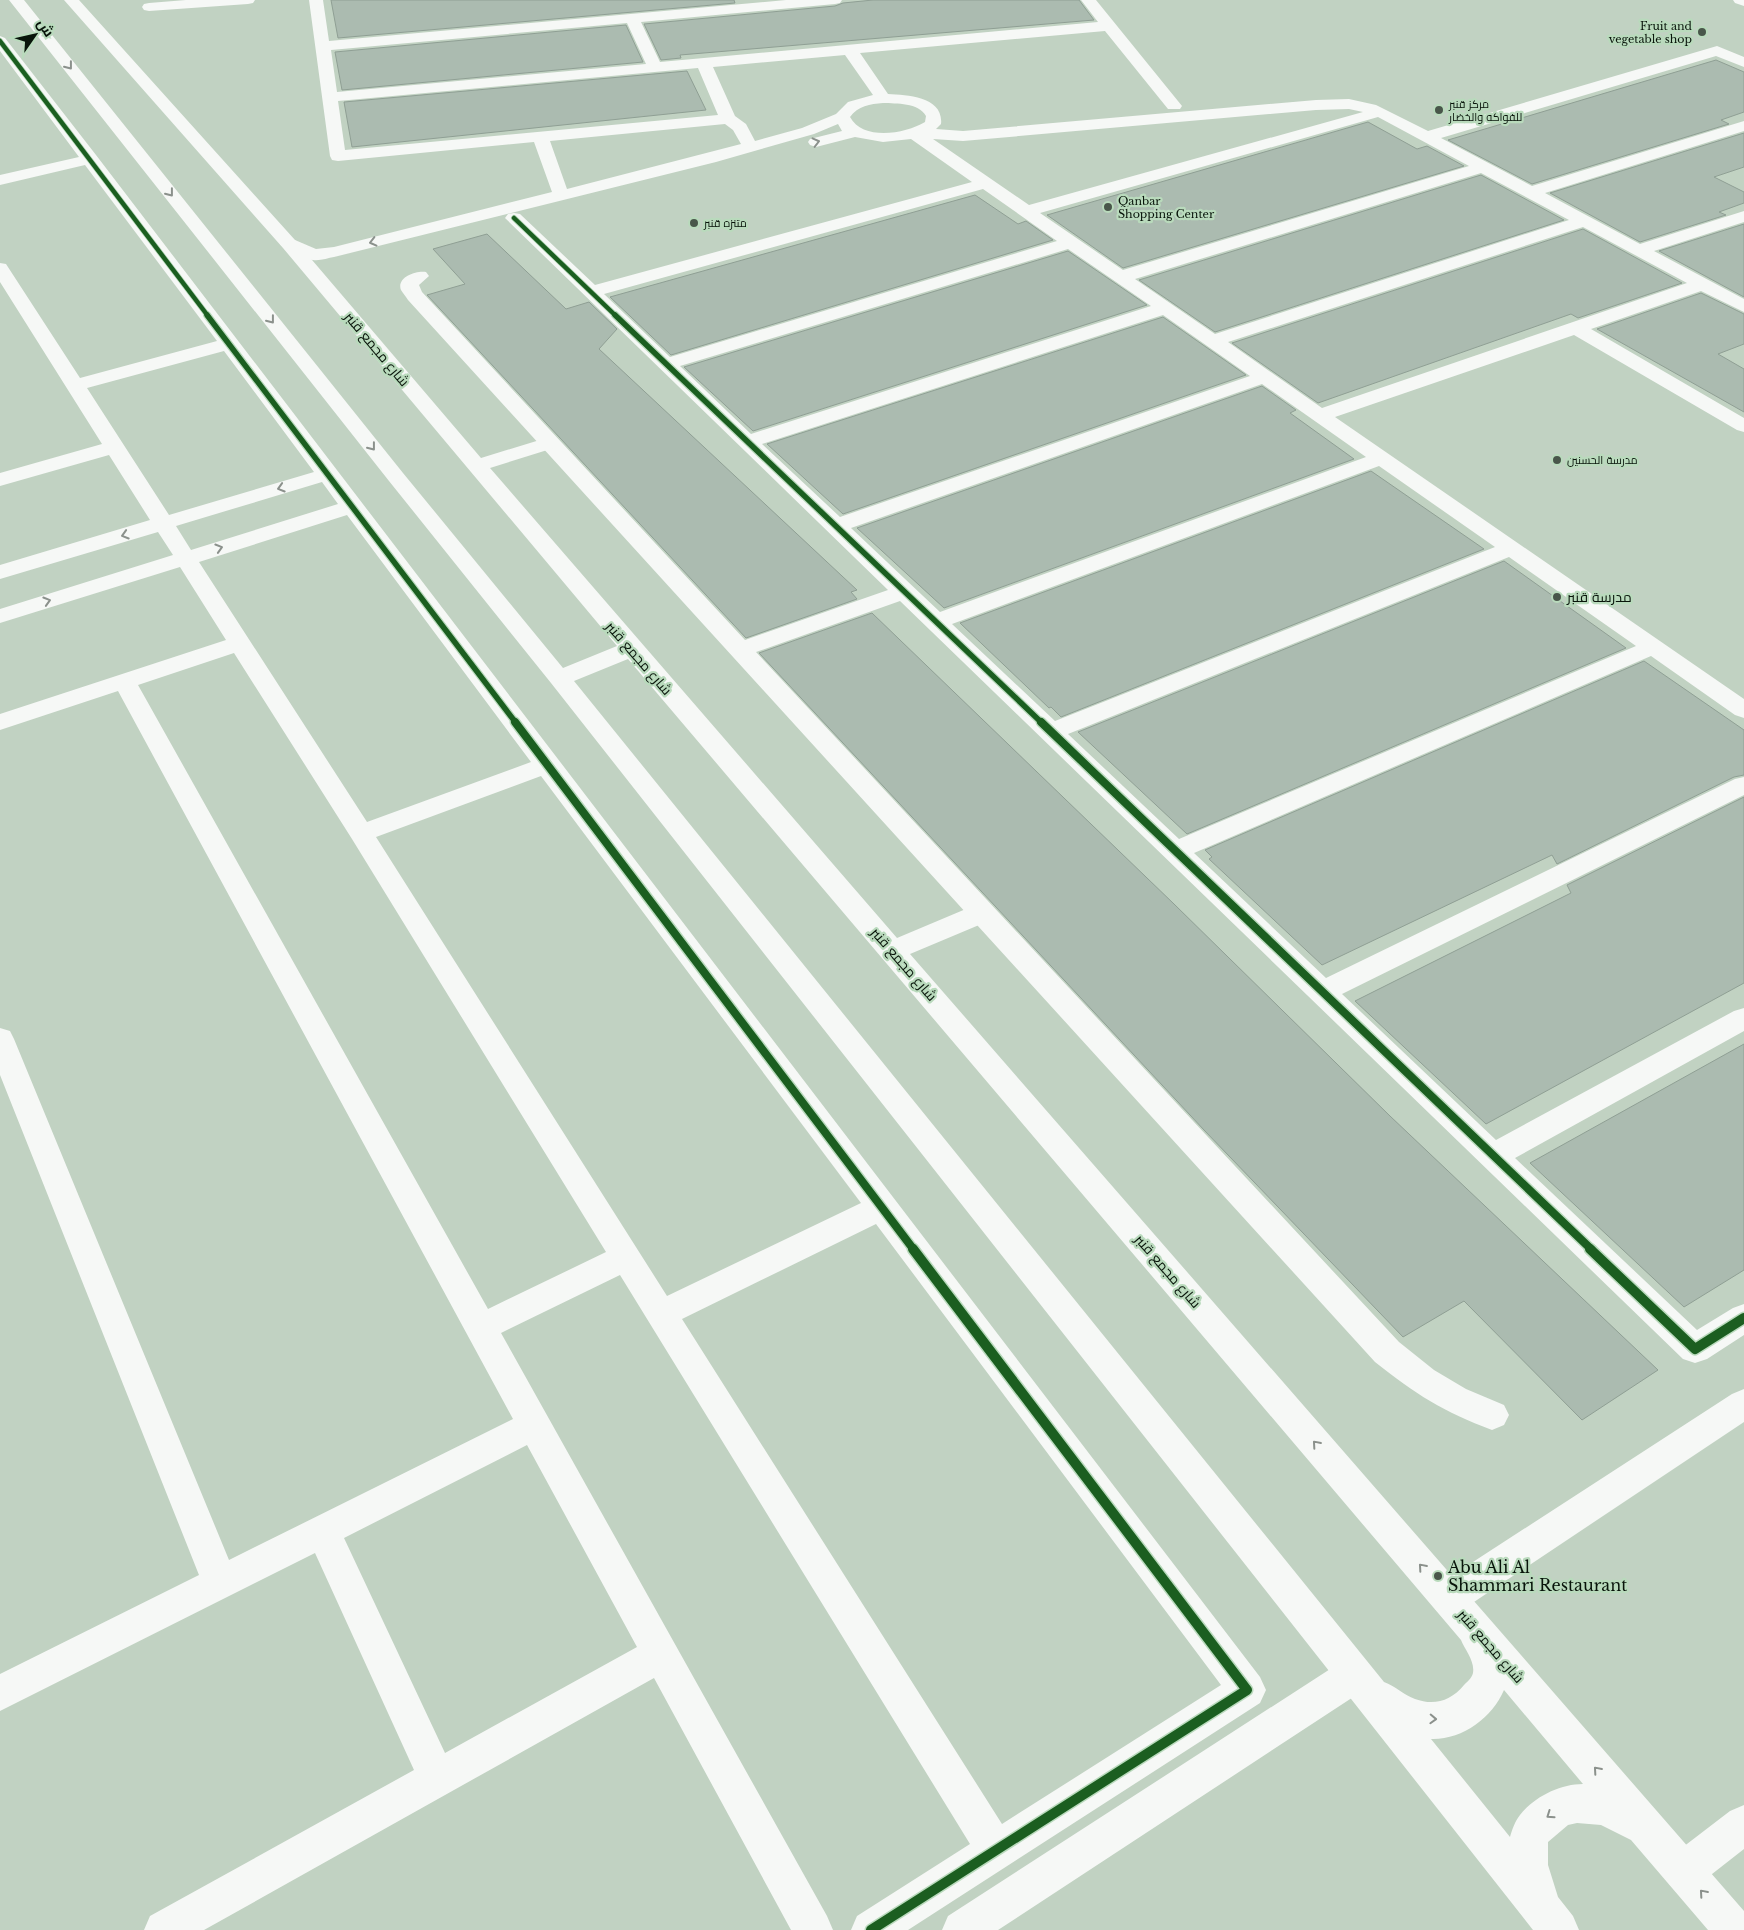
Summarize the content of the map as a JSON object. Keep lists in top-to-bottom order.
{
  "streets": {
    "street": ["شارع مجمع قنبر"]
  },
  "places": [
    "Fruit and vegetable shop",
    "مركز قنبر للفواكه والخضار",
    "Qanbar Shopping Center",
    "متنزه قنبر",
    "مدرسة الحسنين",
    "مدرسة قنبر",
    "Abu Ali Al Shammari Restaurant"
  ],
  "north": "top right"
}
